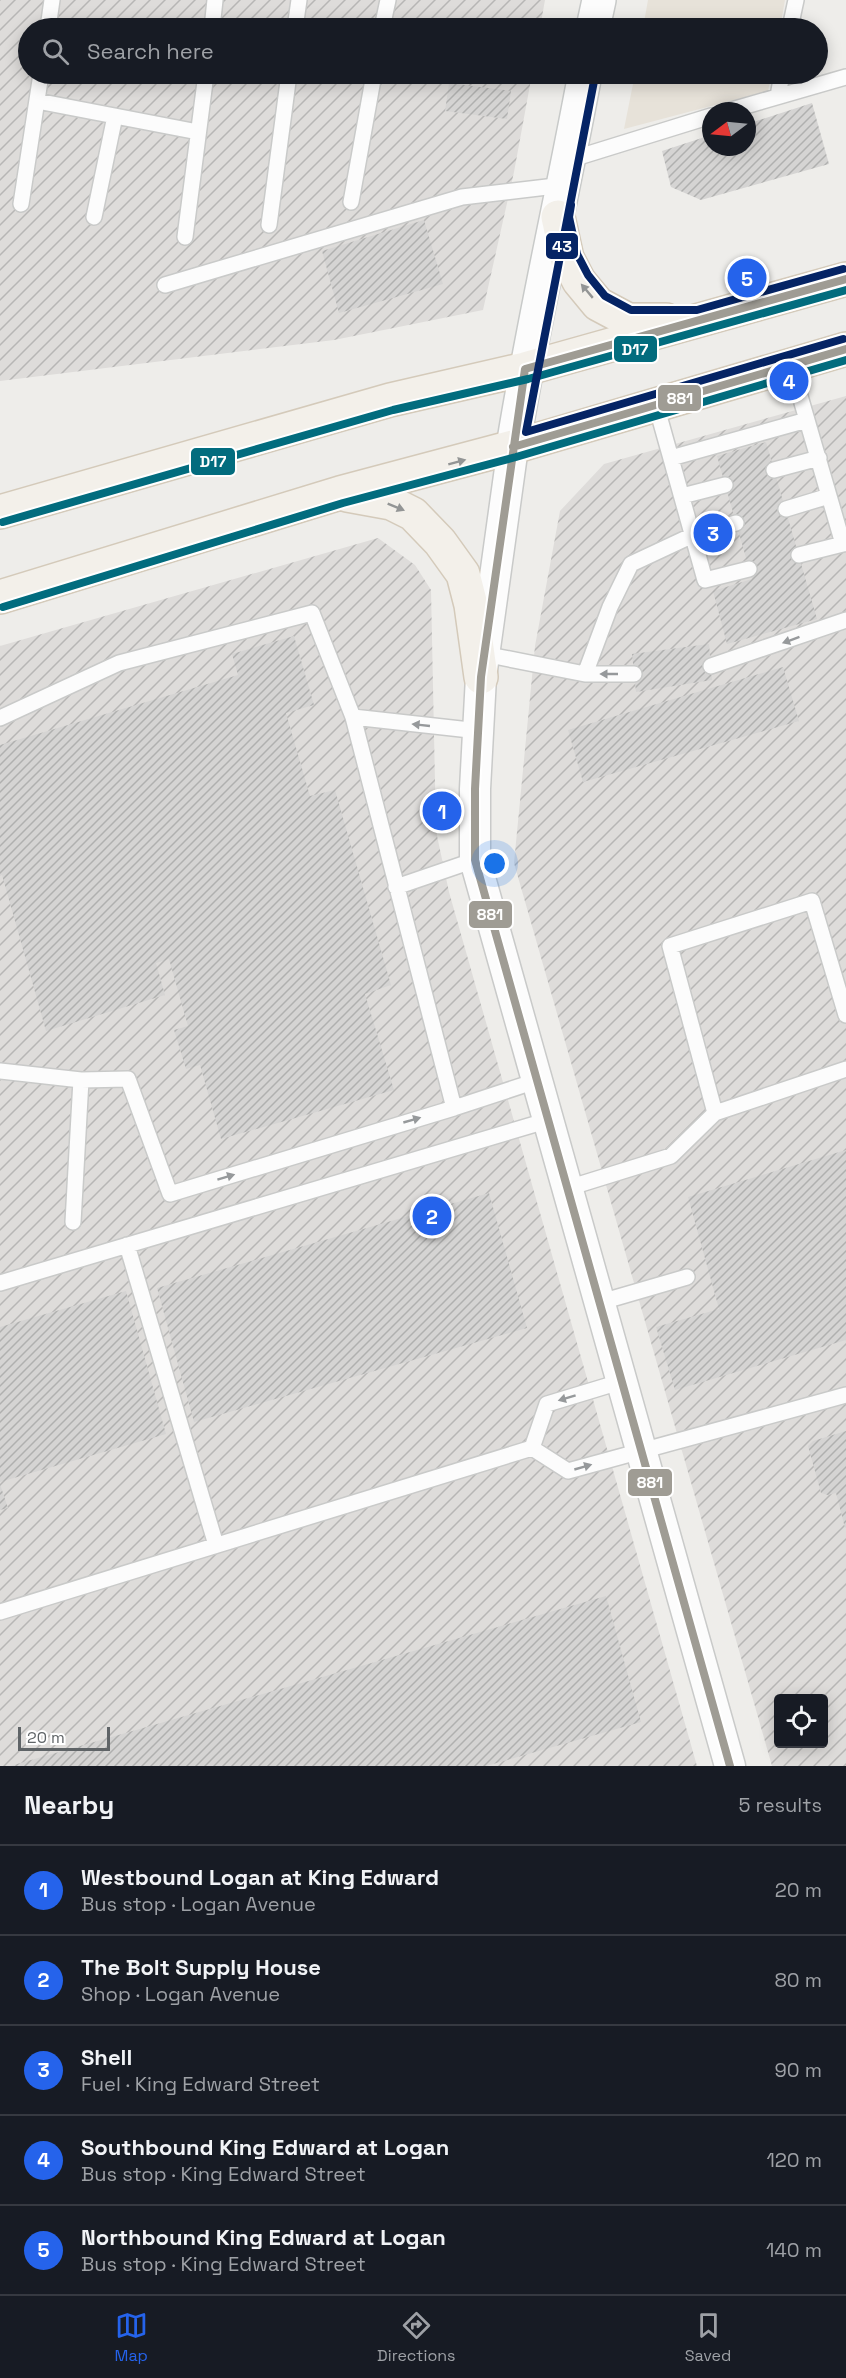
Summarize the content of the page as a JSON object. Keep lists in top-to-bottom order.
{
  "lines": ["transit line 43", "transit line 881", "transit line D17"],
  "scale_bar": "20 m",
  "north": "left",
  "page": {
    "search": "Search here",
    "pins": [
      "5",
      "4",
      "3",
      "1",
      "2"
    ],
    "scale": "20 m",
    "heading": ["Nearby", "5 results"],
    "list": [
      {
        "mark": "1",
        "name": "Westbound Logan at King Edward",
        "note": "Bus stop · Logan Avenue",
        "value": "20 m"
      },
      {
        "mark": "2",
        "name": "The Bolt Supply House",
        "note": "Shop · Logan Avenue",
        "value": "80 m"
      },
      {
        "mark": "3",
        "name": "Shell",
        "note": "Fuel · King Edward Street",
        "value": "90 m"
      },
      {
        "mark": "4",
        "name": "Southbound King Edward at Logan",
        "note": "Bus stop · King Edward Street",
        "value": "120 m"
      },
      {
        "mark": "5",
        "name": "Northbound King Edward at Logan",
        "note": "Bus stop · King Edward Street",
        "value": "140 m"
      }
    ],
    "nav": ["Map", "Directions", "Saved"]
  }
}
